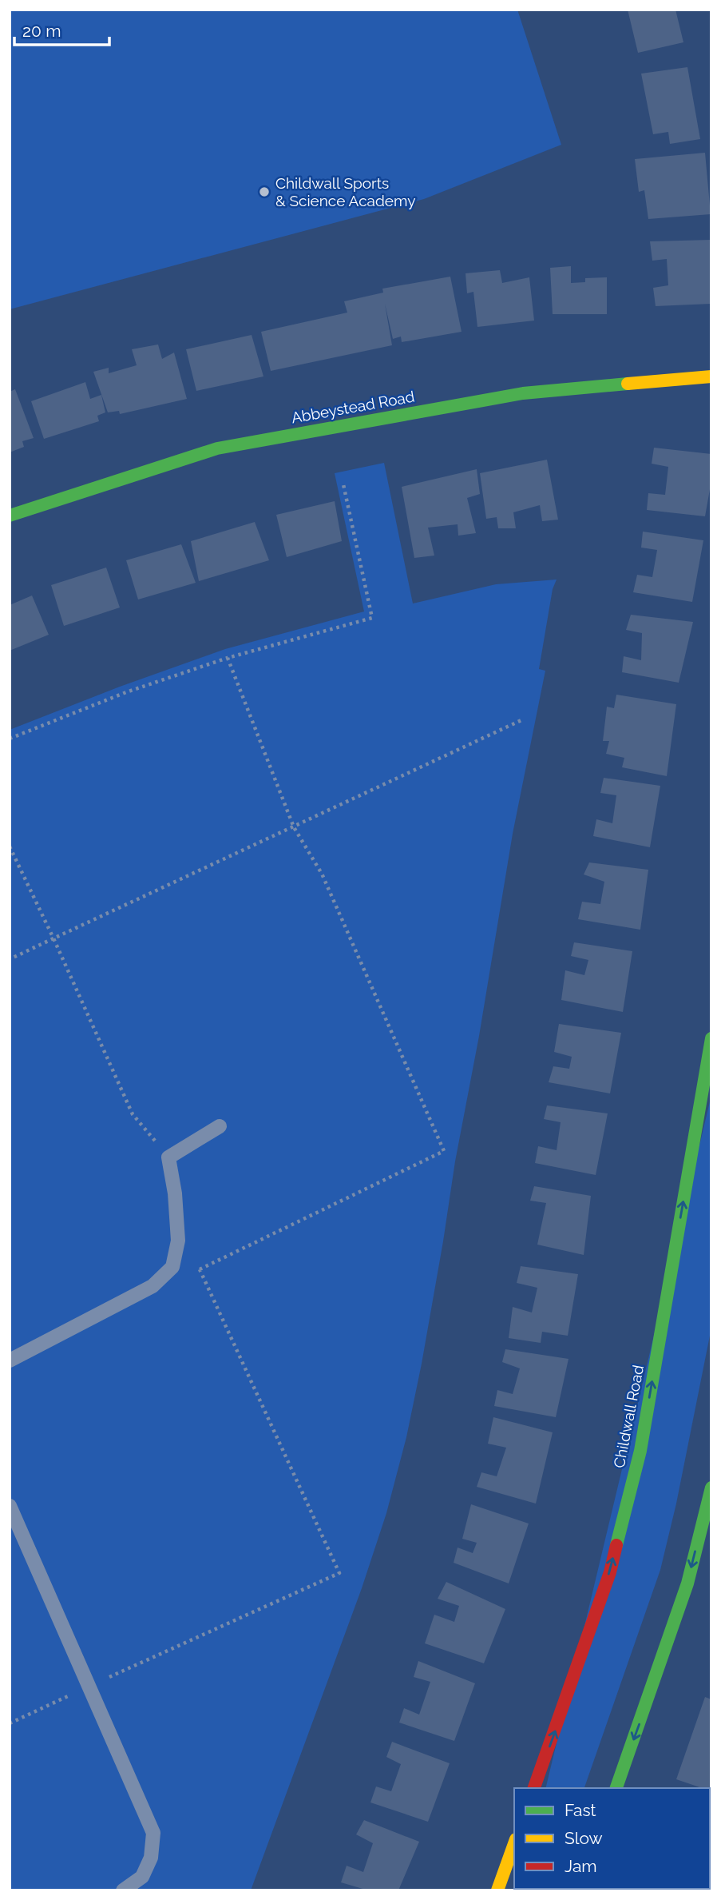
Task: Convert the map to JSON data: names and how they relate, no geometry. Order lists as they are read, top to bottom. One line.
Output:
{"streets":{"main road":["Abbeystead Road","Childwall Road"]},"places":["Childwall Sports & Science Academy"],"legend":["Fast","Slow","Jam"],"scale_bar":"20 m"}
